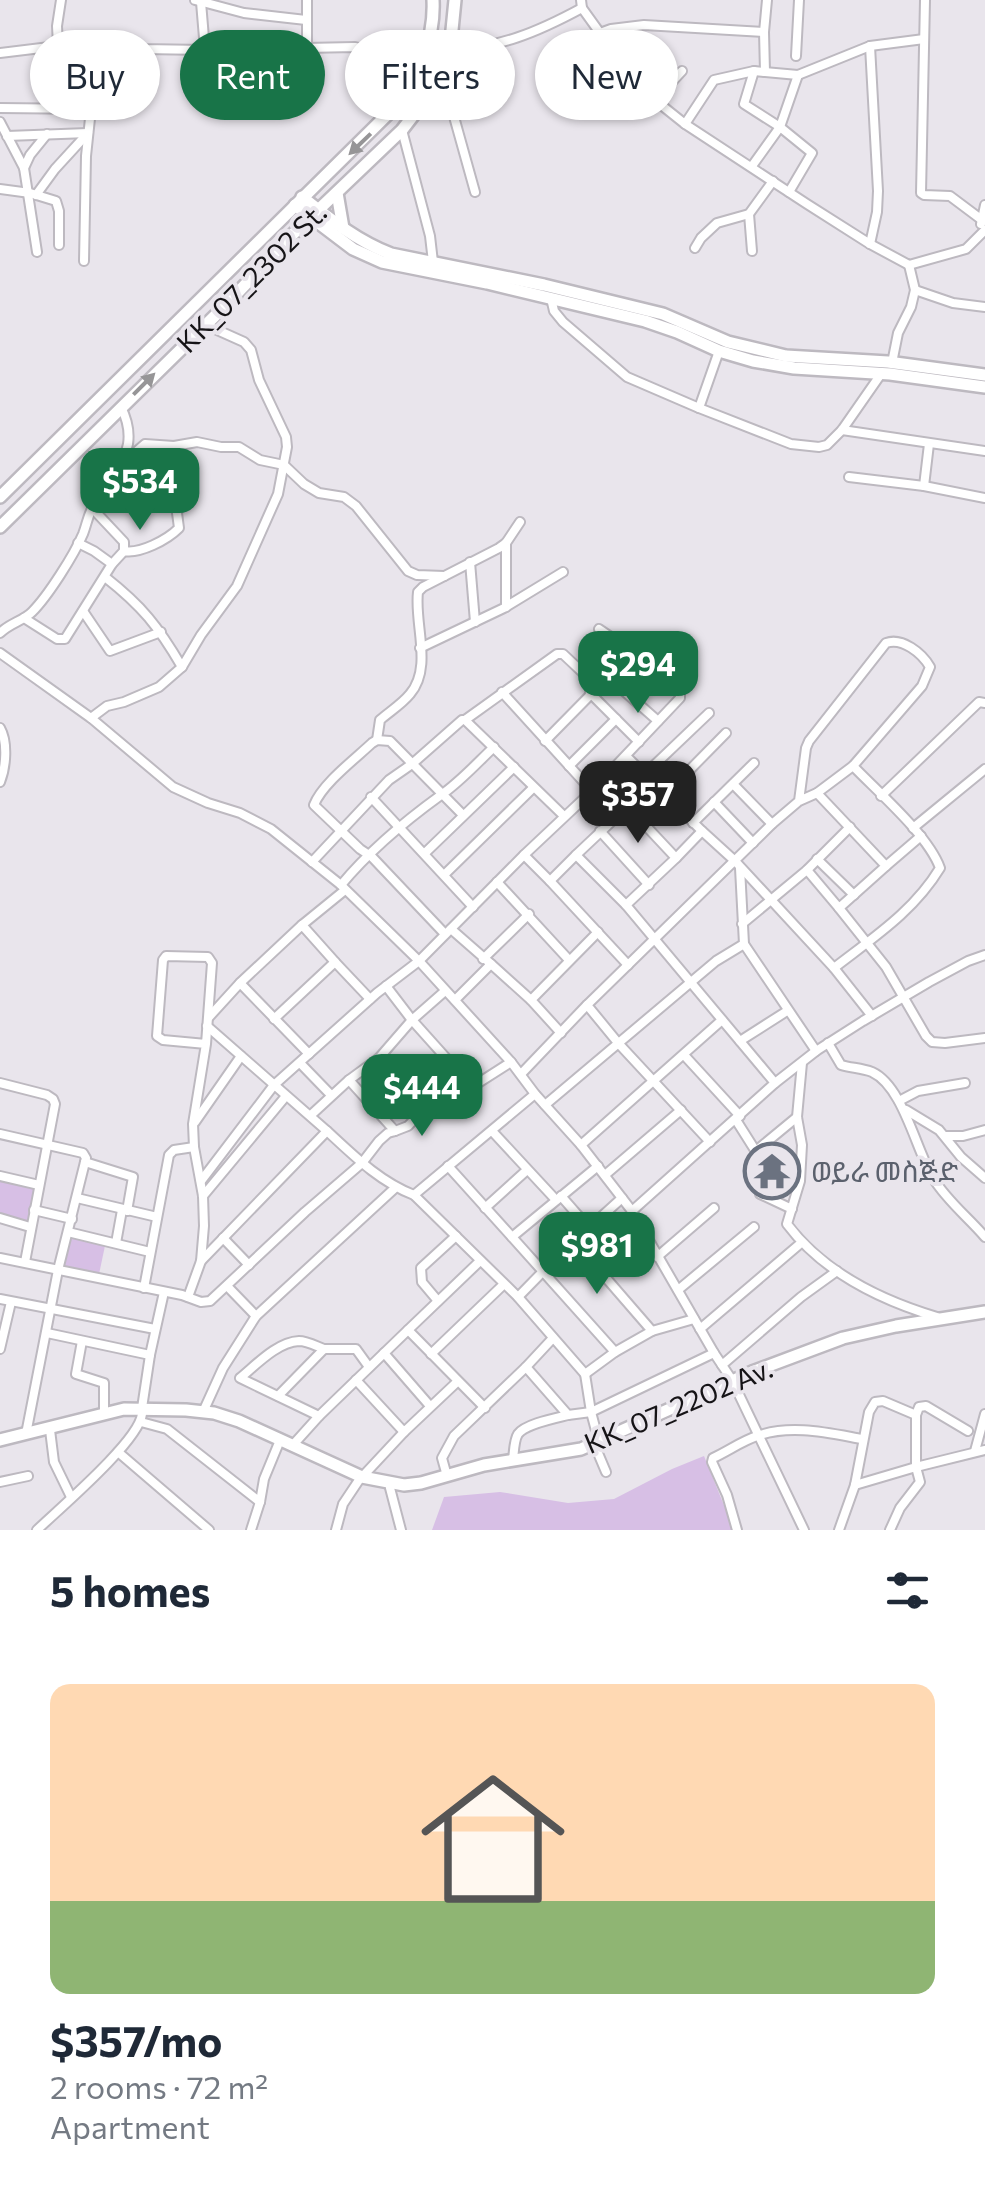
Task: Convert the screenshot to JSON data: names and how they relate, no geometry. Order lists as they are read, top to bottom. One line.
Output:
{"streets":{"main road":["KK_07_2302 St.","KK_07_2202 Av."]},"places":{"temple":["ወይራ መስጅድ"]},"page":{"chip":["Buy","Rent","Filters","New"],"price":["$534","$294","$357","$444","$981"],"heading":"5 homes","list":[{"name":"$357/mo","note":"2 rooms · 72 m² · Apartment"}]}}
